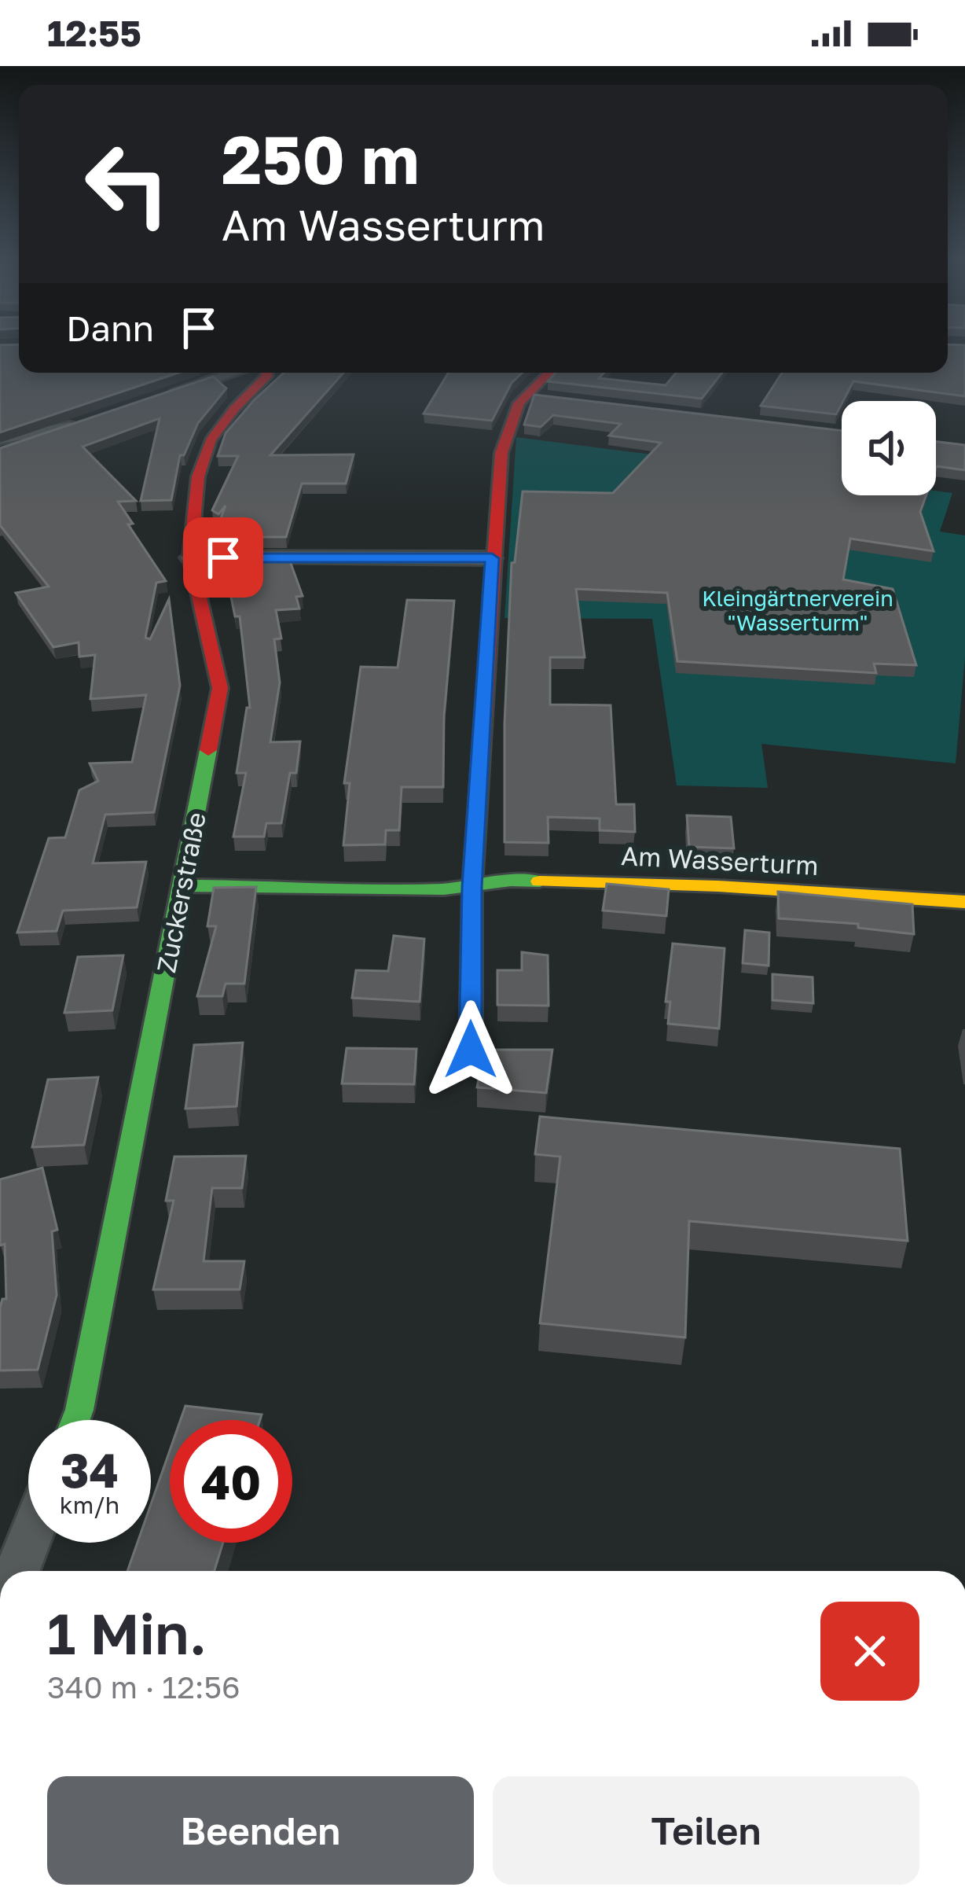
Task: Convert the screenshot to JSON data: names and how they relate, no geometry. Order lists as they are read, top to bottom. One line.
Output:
{"streets":{"street":["Am Wasserturm","Zuckerstraße"]},"crossings":[["Am Wasserturm","Zuckerstraße"]],"parks":["Kleingärtnerverein \"Wasserturm\""],"page":{"status":"12:55","turn":["250 m","Am Wasserturm"],"then":"Dann","speed":"34 km/h","limit":"40","heading":["1 Min.","340 m · 12:56"],"buttons":["Beenden","Teilen"]}}
